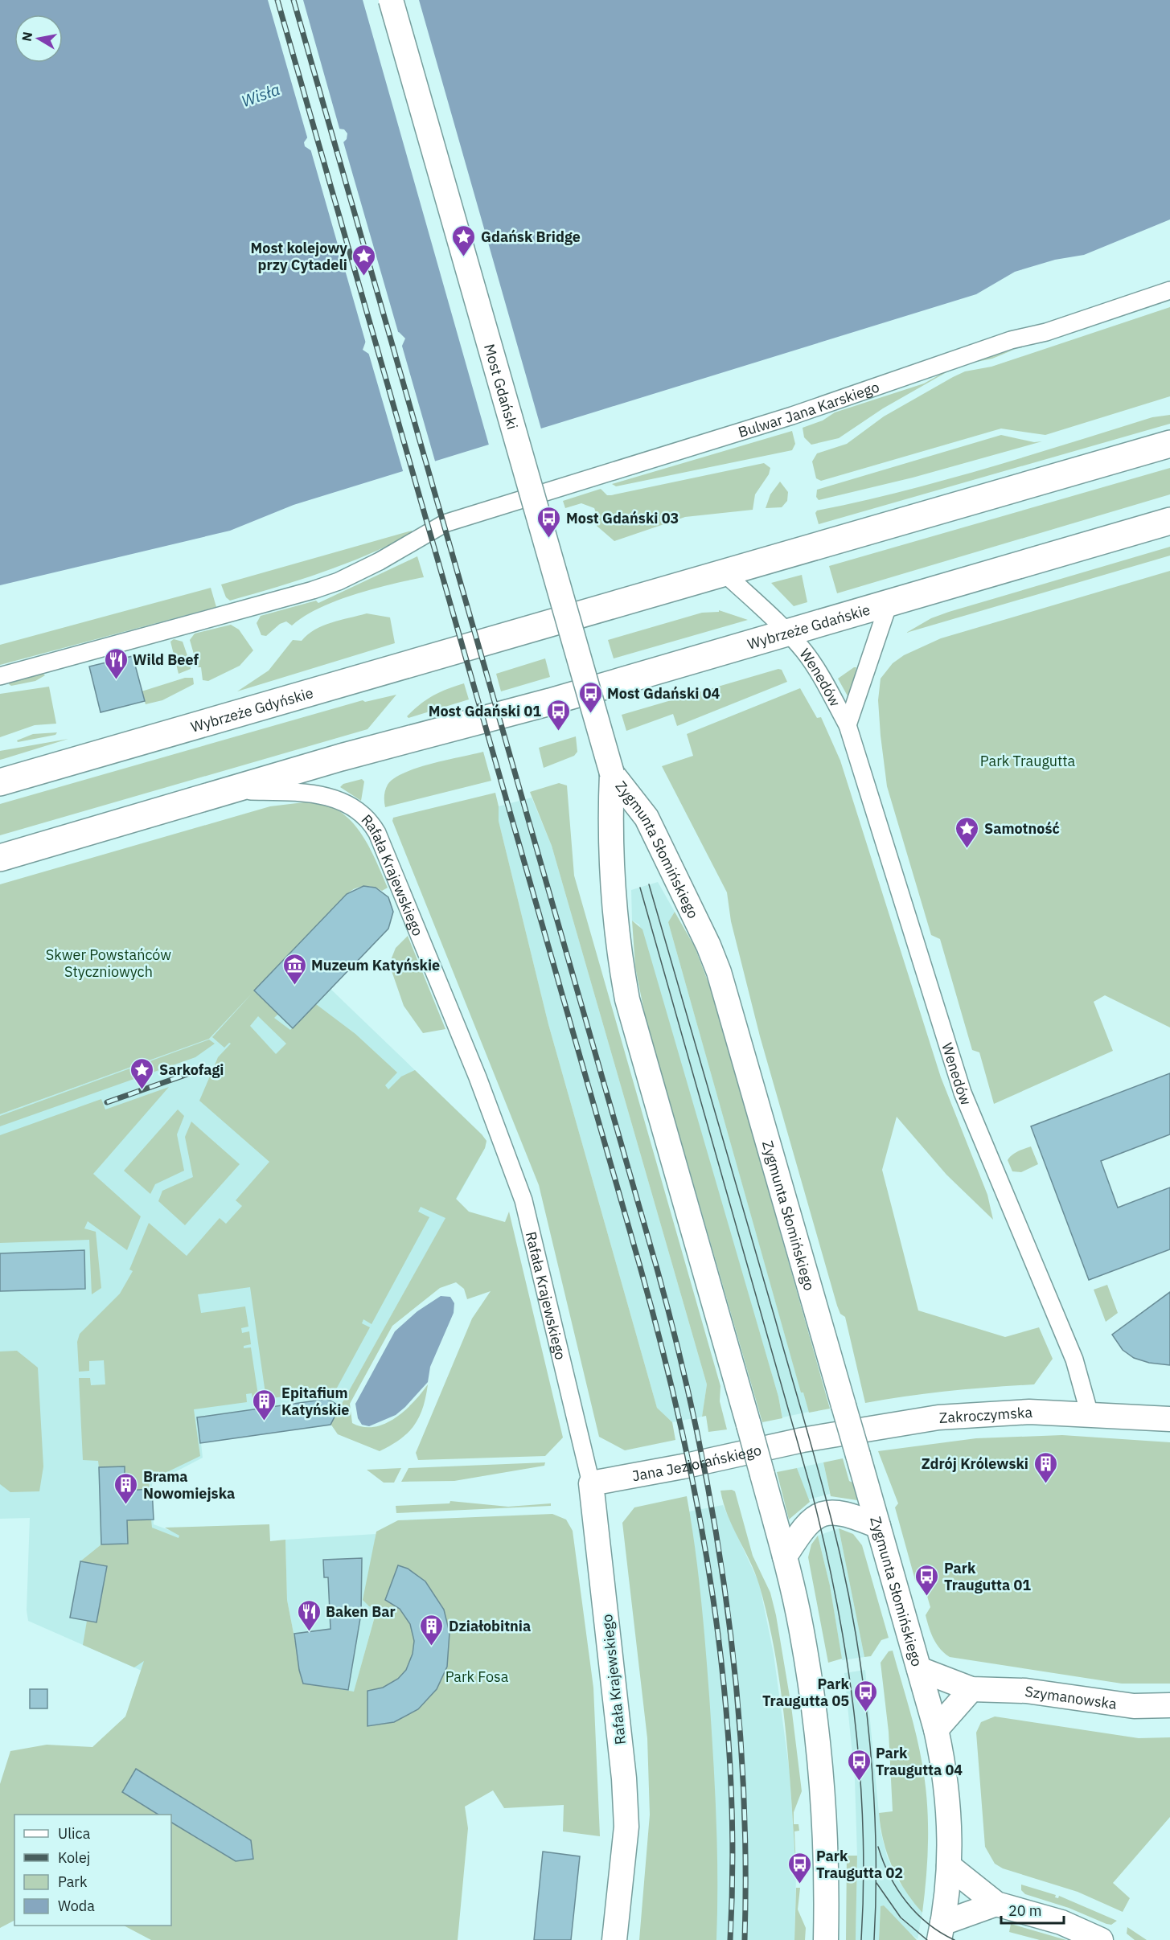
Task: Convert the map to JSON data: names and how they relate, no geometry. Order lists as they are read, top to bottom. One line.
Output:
{"streets":{"main road":["Most Gdański","Wybrzeże Gdańskie","Wybrzeże Gdyńskie","Zygmunta Słomińskiego","Rafała Krajewskiego","Zakroczymska","Jana Jeziorańskiego","Szymanowska"],"street":["Bulwar Jana Karskiego","Wenedów"]},"crossings":[["Most Gdański","Zygmunta Słomińskiego"],["Wybrzeże Gdańskie","Wenedów"],["Wybrzeże Gdańskie","Rafała Krajewskiego"],["Wenedów","Wybrzeże Gdyńskie"],["Wenedów","Zakroczymska"],["Zygmunta Słomińskiego","Szymanowska"],["Rafała Krajewskiego","Jana Jeziorańskiego"],["Zakroczymska","Jana Jeziorańskiego"]],"water":["Wisła"],"parks":["Park Traugutta","Skwer Powstańców Styczniowych","Park Fosa"],"places":{"place":["Gdańsk Bridge","Most kolejowy przy Cytadeli","Samotność","Sarkofagi"],"bus stop":["Most Gdański 03","Most Gdański 04","Most Gdański 01","Park Traugutta 01","Park Traugutta 05","Park Traugutta 04","Park Traugutta 02"],"restaurant":["Wild Beef","Baken Bar"],"museum":["Muzeum Katyńskie"],"building":["Epitafium Katyńskie","Zdrój Królewski","Brama Nowomiejska","Działobitnia"]},"legend":["Ulica","Kolej","Park","Woda"],"scale_bar":"20 m","north":"left"}
